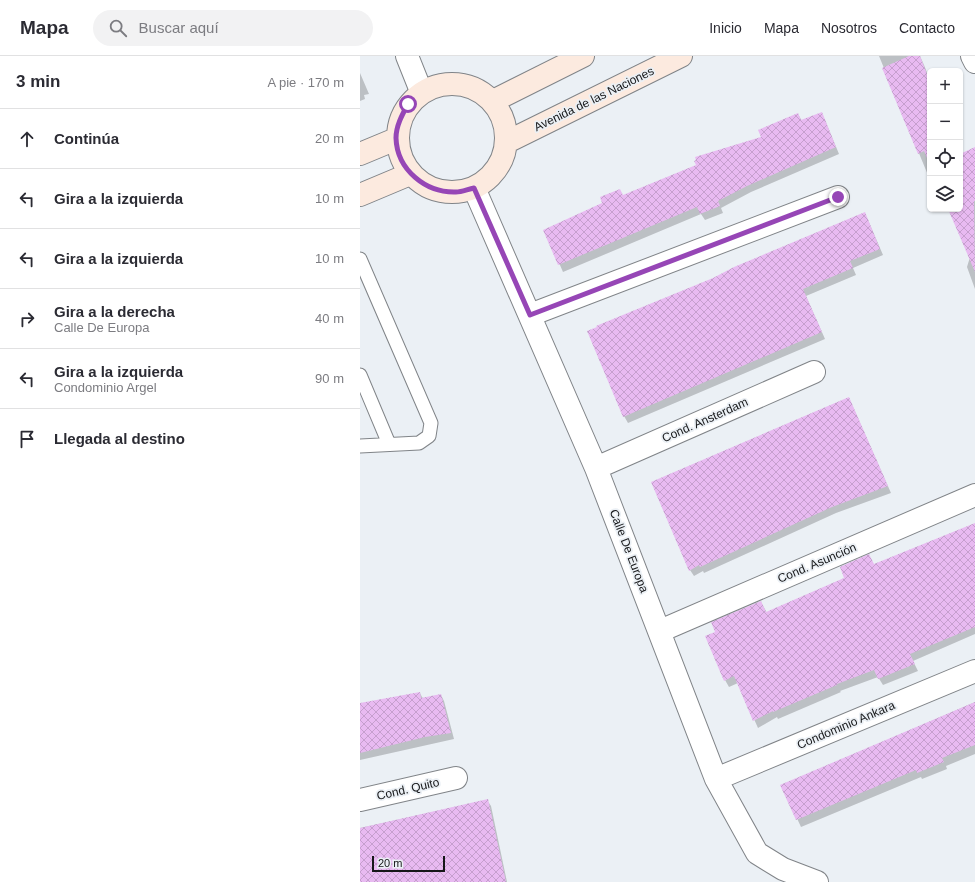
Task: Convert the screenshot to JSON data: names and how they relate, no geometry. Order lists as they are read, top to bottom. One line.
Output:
{"streets":{"street":["Avenida de las Naciones","Cond. Ansterdam","Calle De Europa","Cond. Asunción","Condominio Ankara","Cond. Quito"]},"crossings":[["Avenida de las Naciones","Calle De Europa"],["Cond. Ansterdam","Calle De Europa"],["Calle De Europa","Cond. Asunción"],["Calle De Europa","Condominio Ankara"]],"scale_bar":"20 m","page":{"header":"Mapa","search":"Buscar aquí","nav":["Inicio","Mapa","Nosotros","Contacto"],"heading":["3 min","A pie · 170 m"],"map_buttons":["+","−"],"list":[["Continúa","20 m"],["Gira a la izquierda","10 m"],["Gira a la izquierda","10 m"],["Gira a la derecha","Calle De Europa","40 m"],["Gira a la izquierda","Condominio Argel","90 m"],"Llegada al destino"],"scale":"20 m"}}
